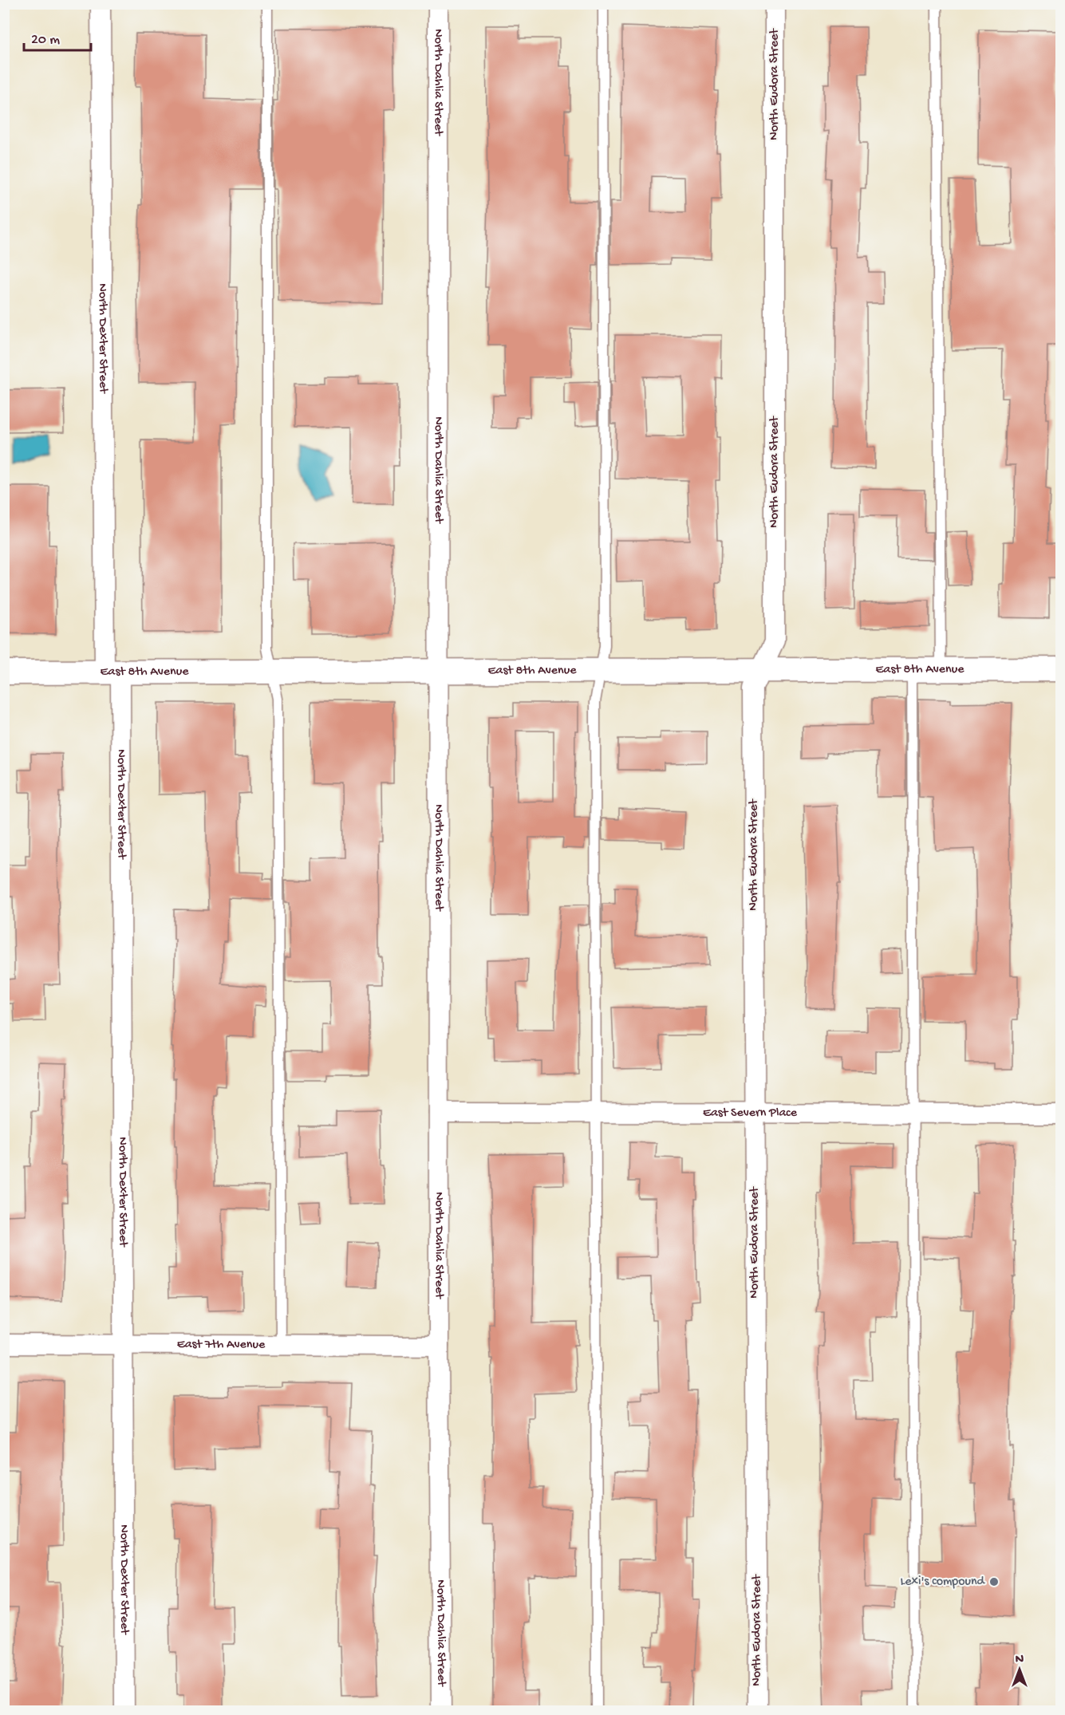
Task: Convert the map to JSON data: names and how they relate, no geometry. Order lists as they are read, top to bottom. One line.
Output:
{"streets":{"street":["North Dahlia Street","North Eudora Street","North Dexter Street","East 8th Avenue","East Severn Place","East 7th Avenue"]},"crossings":[["North Dahlia Street","East 8th Avenue"],["North Dahlia Street","East Severn Place"],["North Dahlia Street","East 7th Avenue"],["North Eudora Street","East 8th Avenue"],["North Eudora Street","East Severn Place"],["North Dexter Street","East 8th Avenue"],["North Dexter Street","East 7th Avenue"]],"places":["Lexi's compound"],"scale_bar":"20 m","north":"top"}
